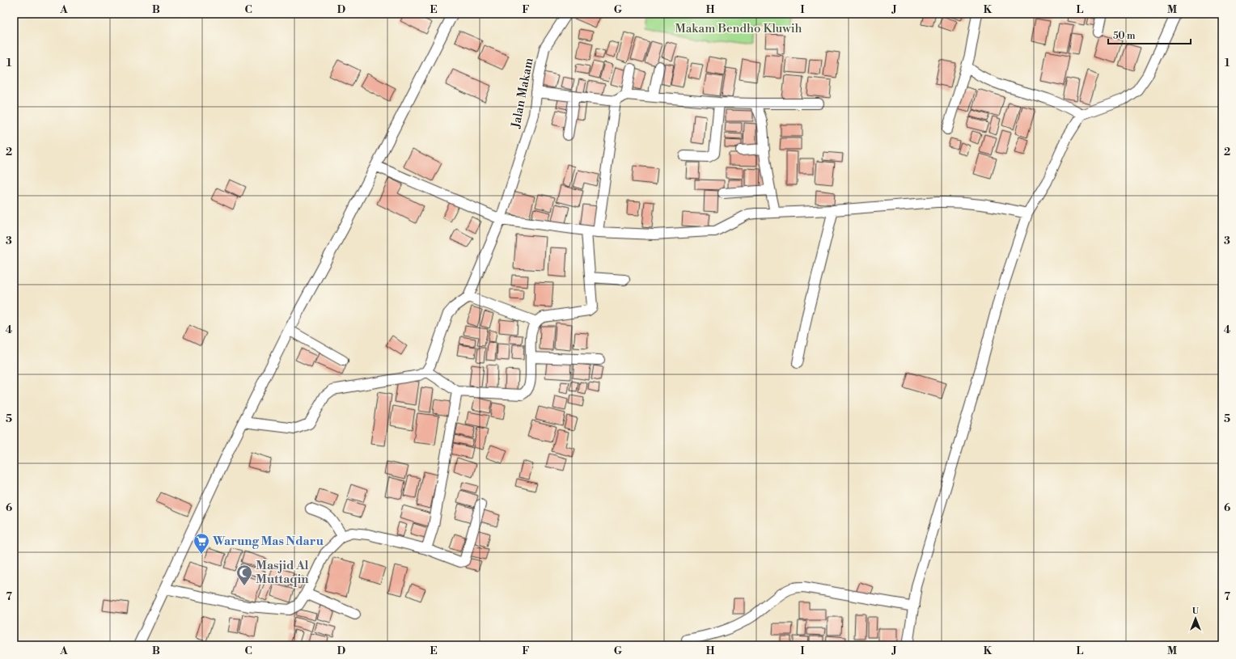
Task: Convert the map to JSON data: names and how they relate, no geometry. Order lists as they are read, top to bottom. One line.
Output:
{"streets":{"street":["Jalan Makam"]},"parks":["Makam Bendho Kluwih"],"places":{"supermarket":["Warung Mas Ndaru"],"mosque":["Masjid Al Muttaqin"]},"scale_bar":"50 m","north":"top","grid":{"columns":["A","B","C","D","E","F","G","H","I","J","K","L","M"],"rows":["1","2","3","4","5","6","7"]}}
